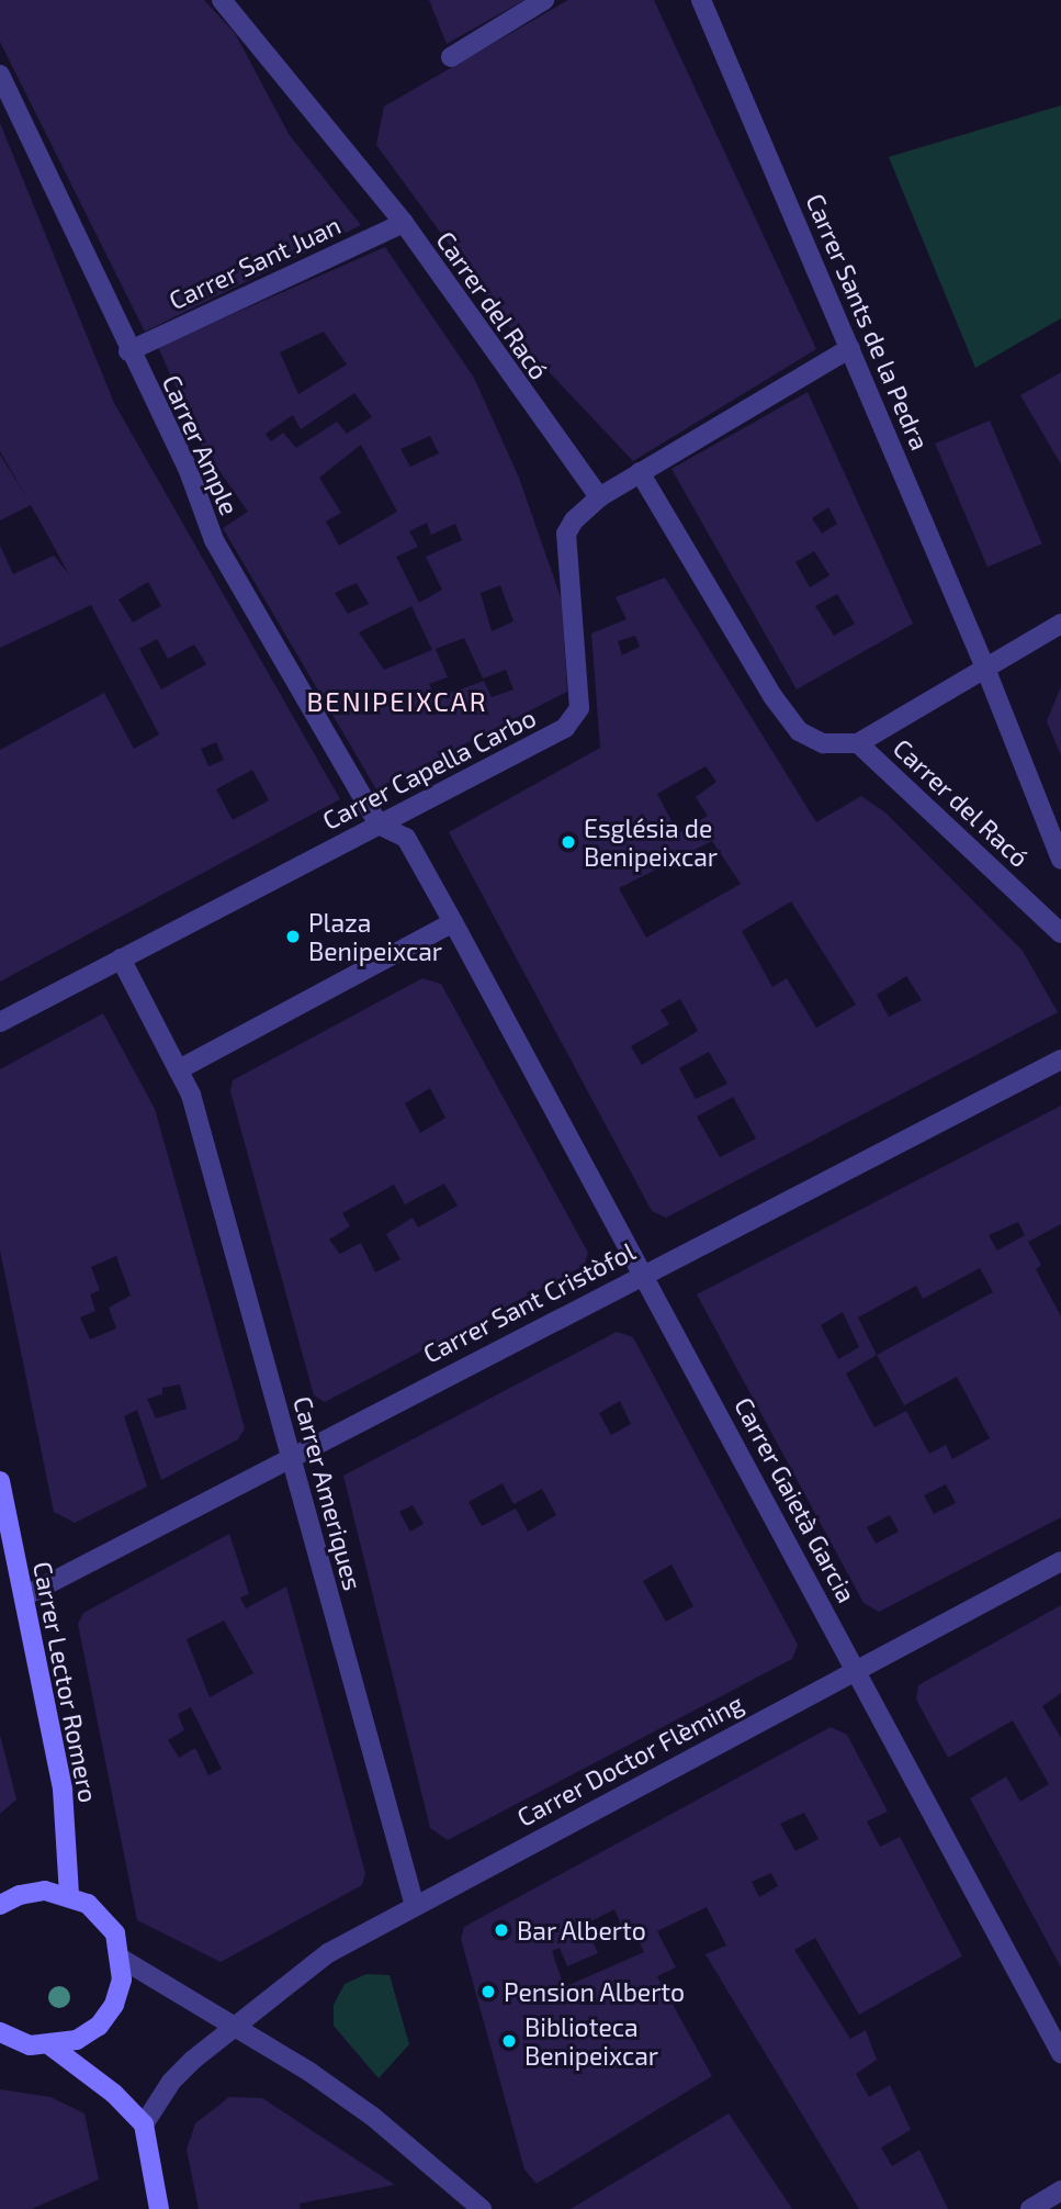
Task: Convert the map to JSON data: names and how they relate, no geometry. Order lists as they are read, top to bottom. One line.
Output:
{"streets":{"street":["Carrer Sant Juan","Carrer del Racó","Carrer Sants de la Pedra","Carrer Ample","Carrer Capella Carbo","Carrer Sant Cristòfol","Carrer Ameriques","Carrer Gaietà Garcia","Carrer Lector Romero","Carrer Doctor Flèming"]},"crossings":[["Carrer Sant Juan","Carrer del Racó"],["Carrer Sant Juan","Carrer Ample"],["Carrer del Racó","Carrer Sants de la Pedra"],["Carrer del Racó","Carrer Capella Carbo"],["Carrer Sants de la Pedra","Carrer Capella Carbo"],["Carrer Ample","Carrer Capella Carbo"],["Carrer Ample","Carrer Gaietà Garcia"],["Carrer Capella Carbo","Carrer Ameriques"],["Carrer Capella Carbo","Carrer Gaietà Garcia"],["Carrer Sant Cristòfol","Carrer Ameriques"],["Carrer Sant Cristòfol","Carrer Gaietà Garcia"],["Carrer Sant Cristòfol","Carrer Lector Romero"],["Carrer Ameriques","Carrer Doctor Flèming"],["Carrer Gaietà Garcia","Carrer Doctor Flèming"]],"districts":["BENIPEIXCAR"],"places":["Església de Benipeixcar","Plaza Benipeixcar","Bar Alberto","Pension Alberto","Biblioteca Benipeixcar"]}
